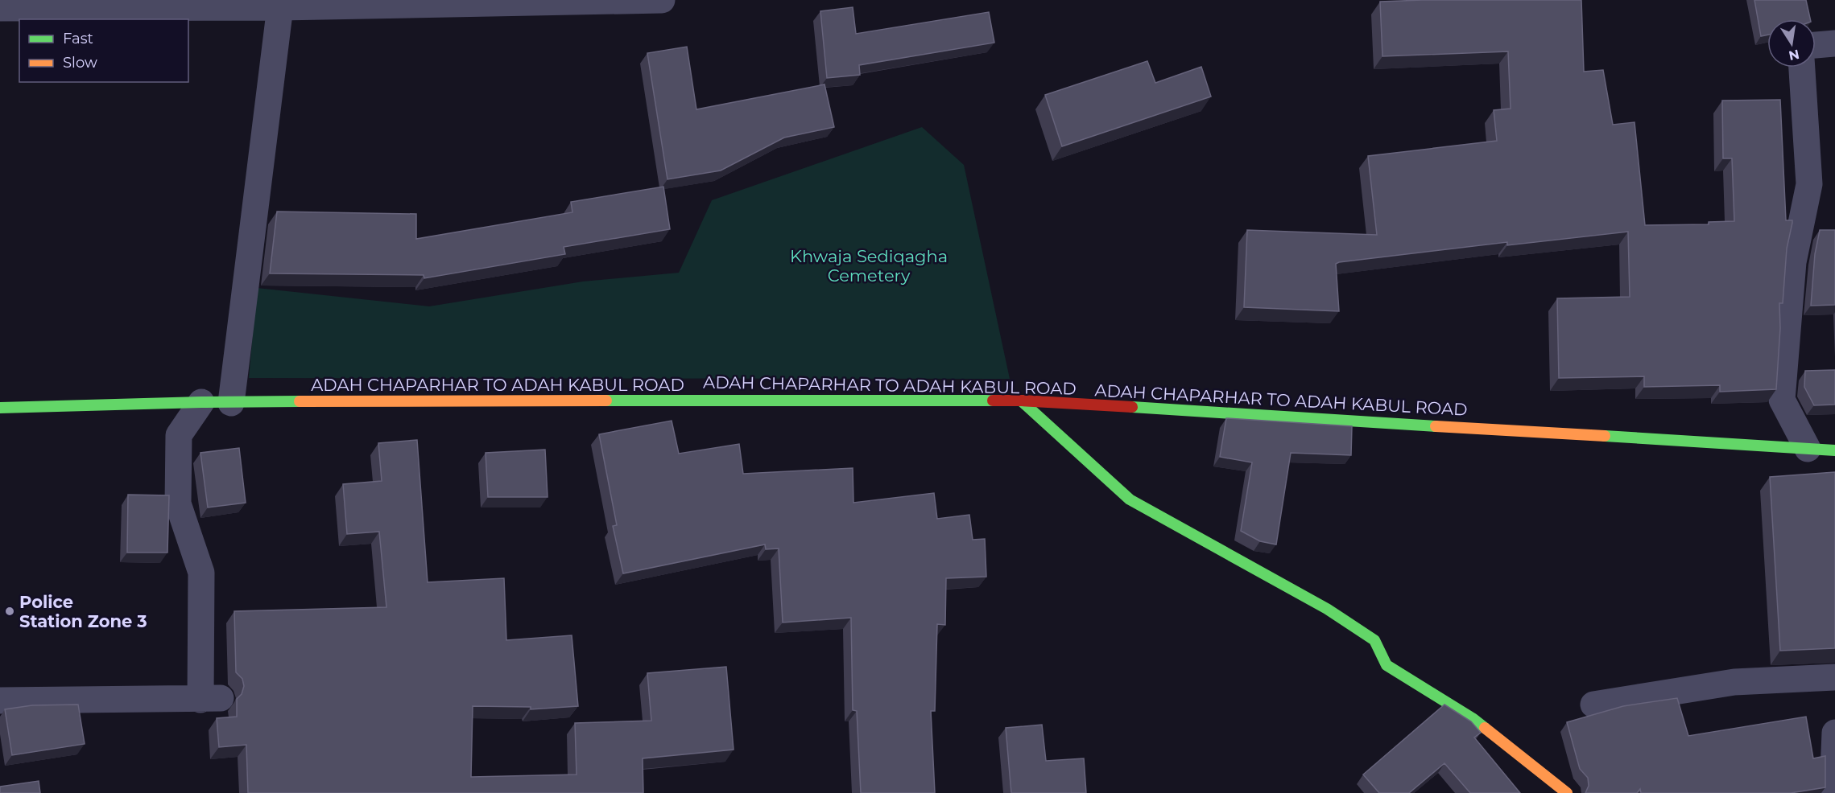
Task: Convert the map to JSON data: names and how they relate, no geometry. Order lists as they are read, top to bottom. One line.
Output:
{"streets":{"main road":["ADAH CHAPARHAR TO ADAH KABUL ROAD"]},"parks":["Khwaja Sediqagha Cemetery"],"places":["Police Station Zone 3"],"legend":["Fast","Slow"],"north":"bottom"}
